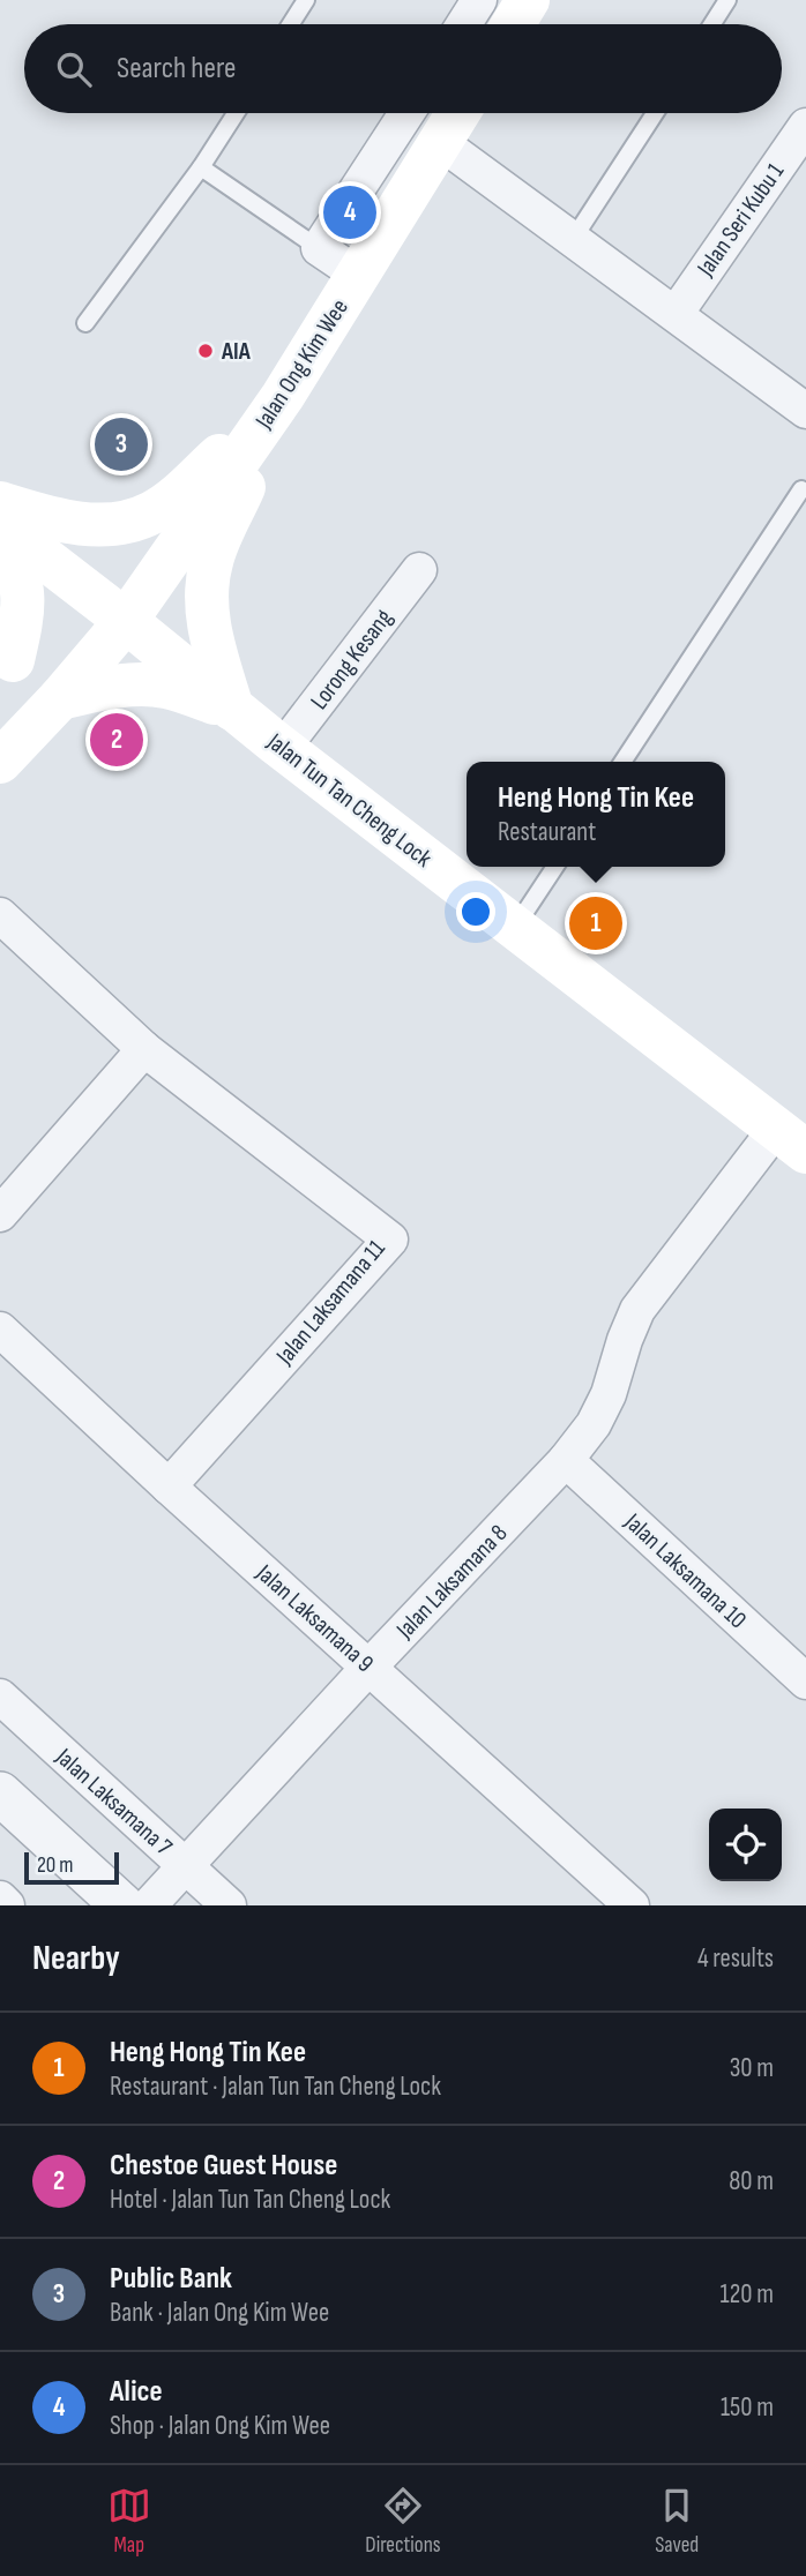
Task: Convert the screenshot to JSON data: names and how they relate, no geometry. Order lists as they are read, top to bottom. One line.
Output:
{"streets":{"main road":["Jalan Ong Kim Wee","Jalan Tun Tan Cheng Lock"],"street":["Jalan Seri Kubu 1","Lorong Kesang","Jalan Laksamana 11","Jalan Laksamana 10","Jalan Laksamana 8","Jalan Laksamana 9","Jalan Laksamana 7"]},"crossings":[["Jalan Ong Kim Wee","Jalan Tun Tan Cheng Lock"],["Lorong Kesang","Jalan Tun Tan Cheng Lock"],["Jalan Tun Tan Cheng Lock","Jalan Laksamana 8"],["Jalan Laksamana 11","Jalan Laksamana 9"],["Jalan Laksamana 10","Jalan Laksamana 8"],["Jalan Laksamana 8","Jalan Laksamana 9"],["Jalan Laksamana 8","Jalan Laksamana 7"]],"places":["AIA"],"scale_bar":"20 m","page":{"search":"Search here","pins":["4","3","2","1"],"popup":["Heng Hong Tin Kee","Restaurant"],"scale":"20 m","heading":["Nearby","4 results"],"list":[{"mark":"1","name":"Heng Hong Tin Kee","note":"Restaurant · Jalan Tun Tan Cheng Lock","value":"30 m"},{"mark":"2","name":"Chestoe Guest House","note":"Hotel · Jalan Tun Tan Cheng Lock","value":"80 m"},{"mark":"3","name":"Public Bank","note":"Bank · Jalan Ong Kim Wee","value":"120 m"},{"mark":"4","name":"Alice","note":"Shop · Jalan Ong Kim Wee","value":"150 m"}],"nav":["Map","Directions","Saved"]}}
